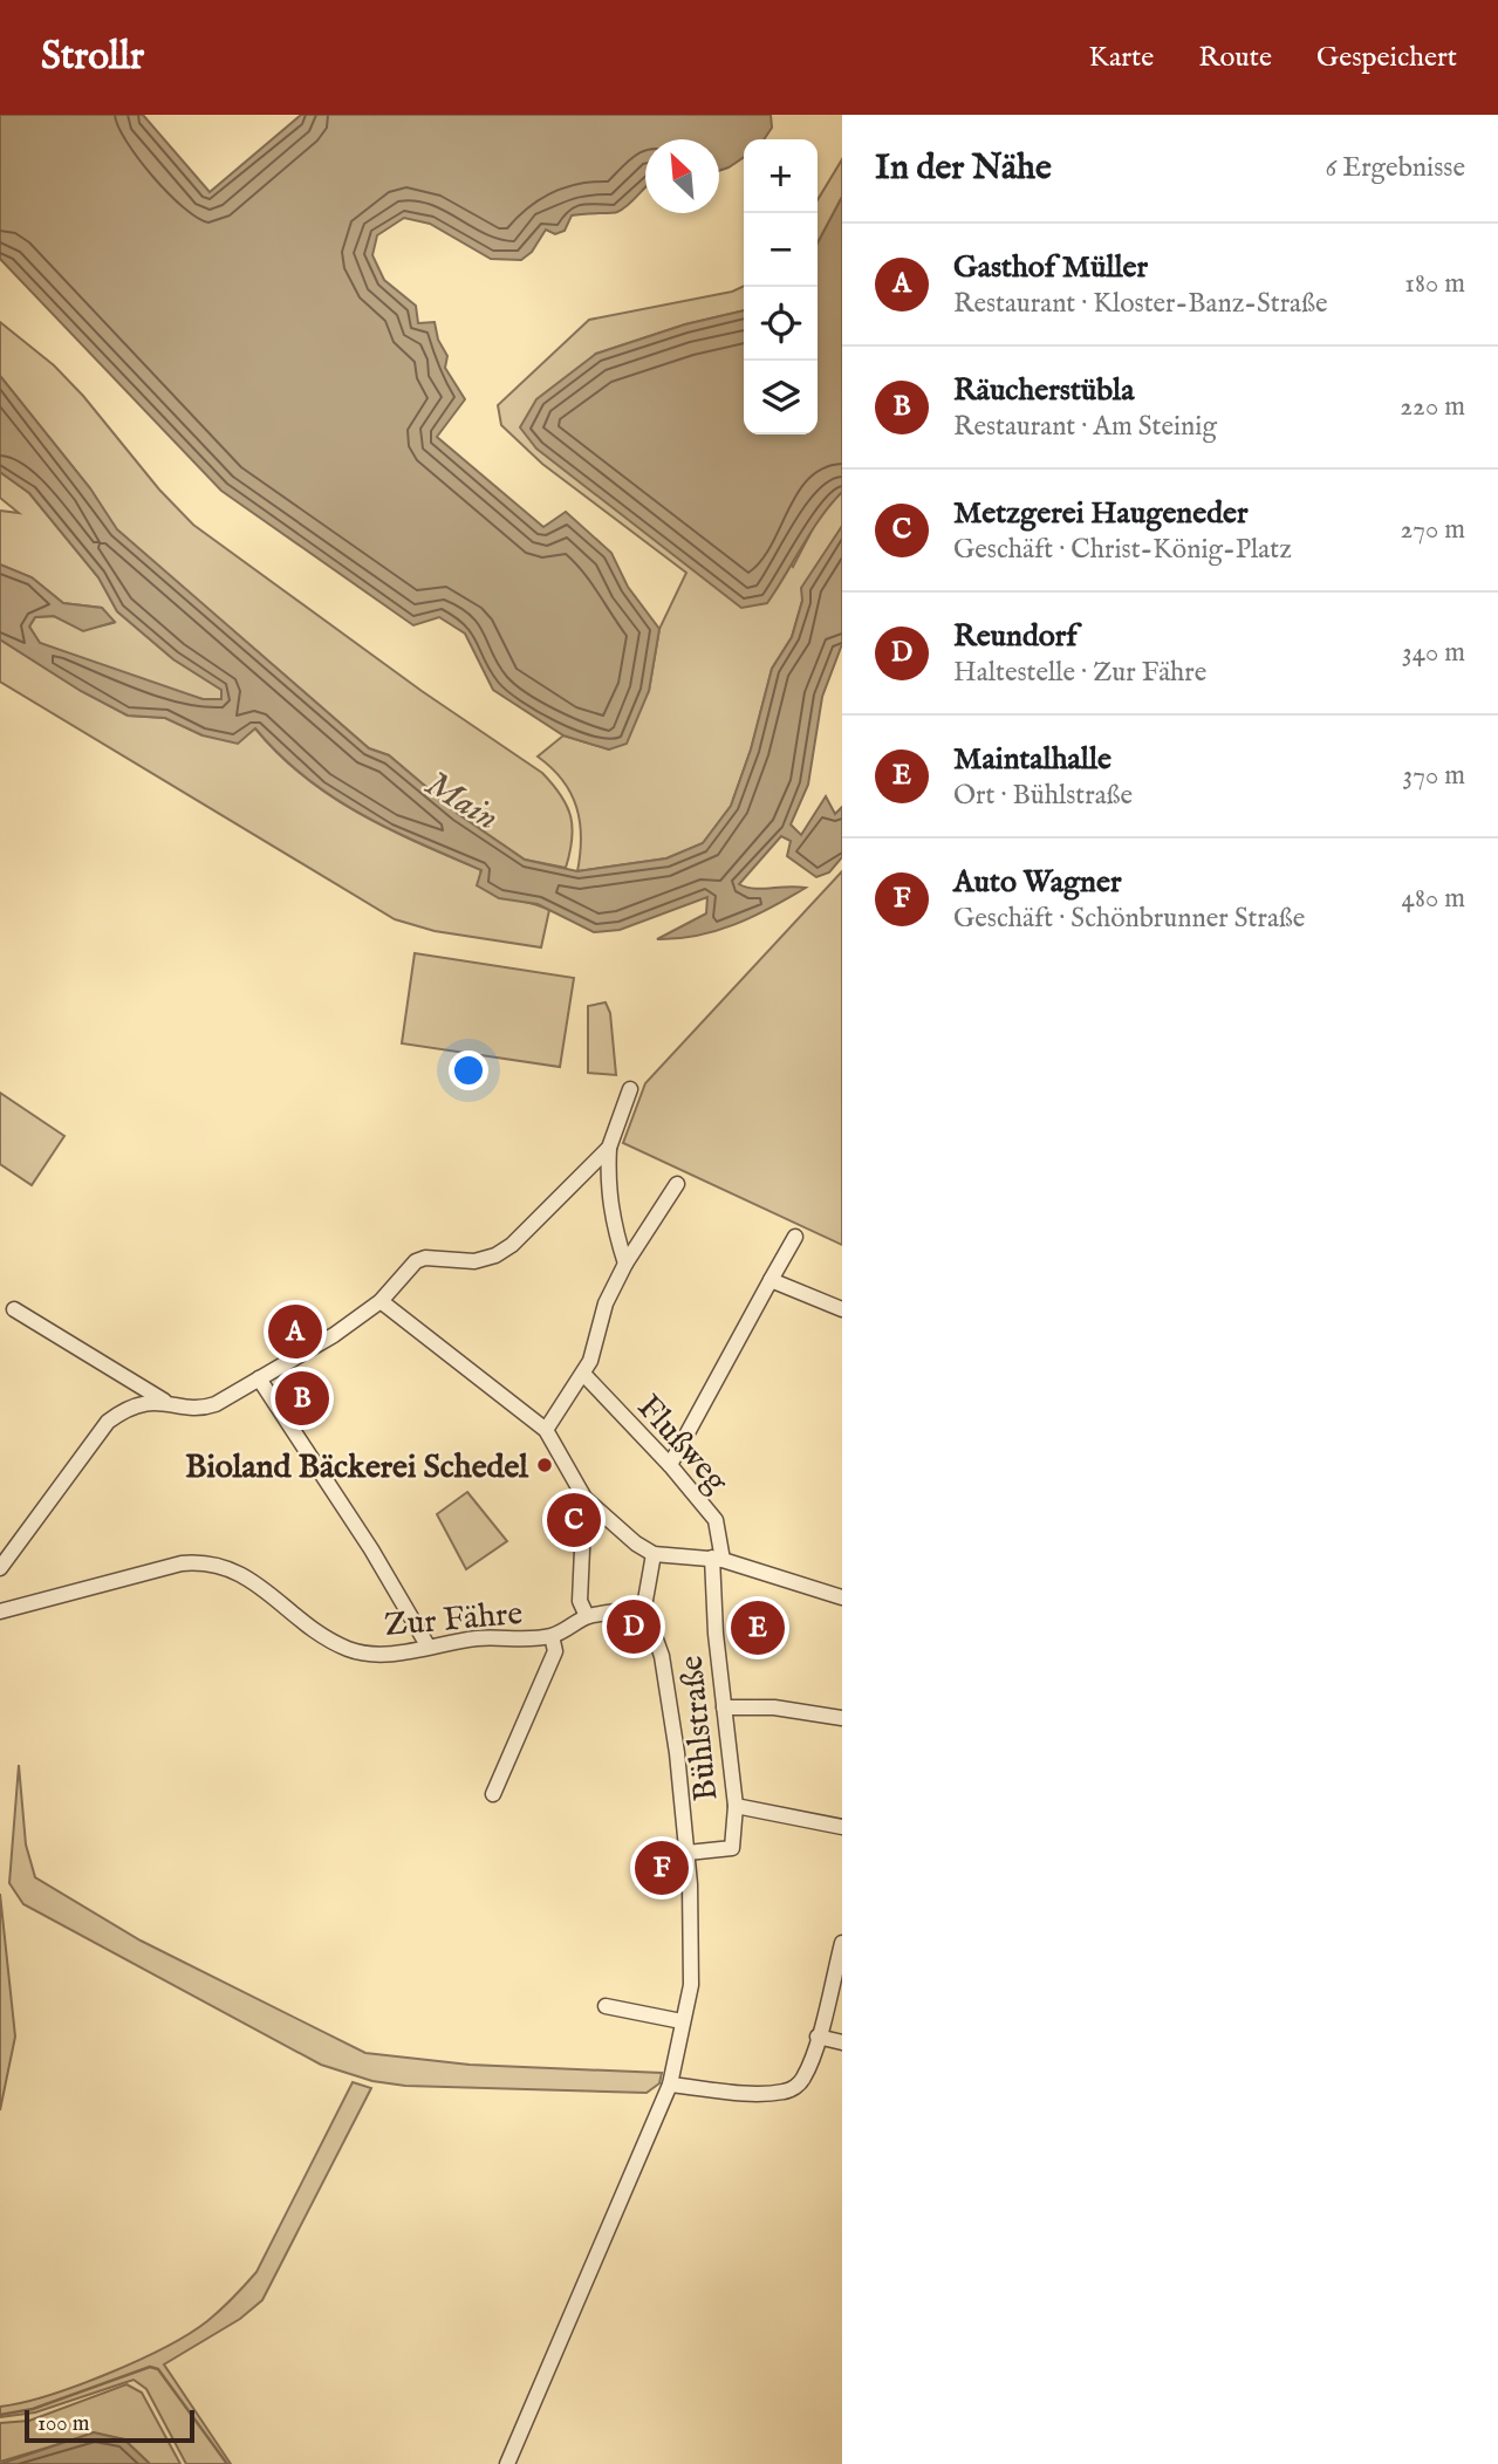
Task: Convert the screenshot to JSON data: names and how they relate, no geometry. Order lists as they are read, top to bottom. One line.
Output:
{"streets":{"street":["Flußweg","Zur Fähre","Bühlstraße"]},"crossings":[["Flußweg","Bühlstraße"]],"water":["Main"],"places":["Bioland Bäckerei Schedel"],"scale_bar":"100 m","north":"top left","page":{"header":"Strollr","nav":["Karte","Route","Gespeichert"],"heading":["In der Nähe","6 Ergebnisse"],"map_buttons":["+","−"],"list":[{"mark":"A","name":"Gasthof Müller","note":"Restaurant · Kloster-Banz-Straße","value":"180 m"},{"mark":"B","name":"Räucherstübla","note":"Restaurant · Am Steinig","value":"220 m"},{"mark":"C","name":"Metzgerei Haugeneder","note":"Geschäft · Christ-König-Platz","value":"270 m"},{"mark":"D","name":"Reundorf","note":"Haltestelle · Zur Fähre","value":"340 m"},{"mark":"E","name":"Maintalhalle","note":"Ort · Bühlstraße","value":"370 m"},{"mark":"F","name":"Auto Wagner","note":"Geschäft · Schönbrunner Straße","value":"480 m"}],"pins":["A","B","C","D","E","F"],"scale":"100 m"}}
